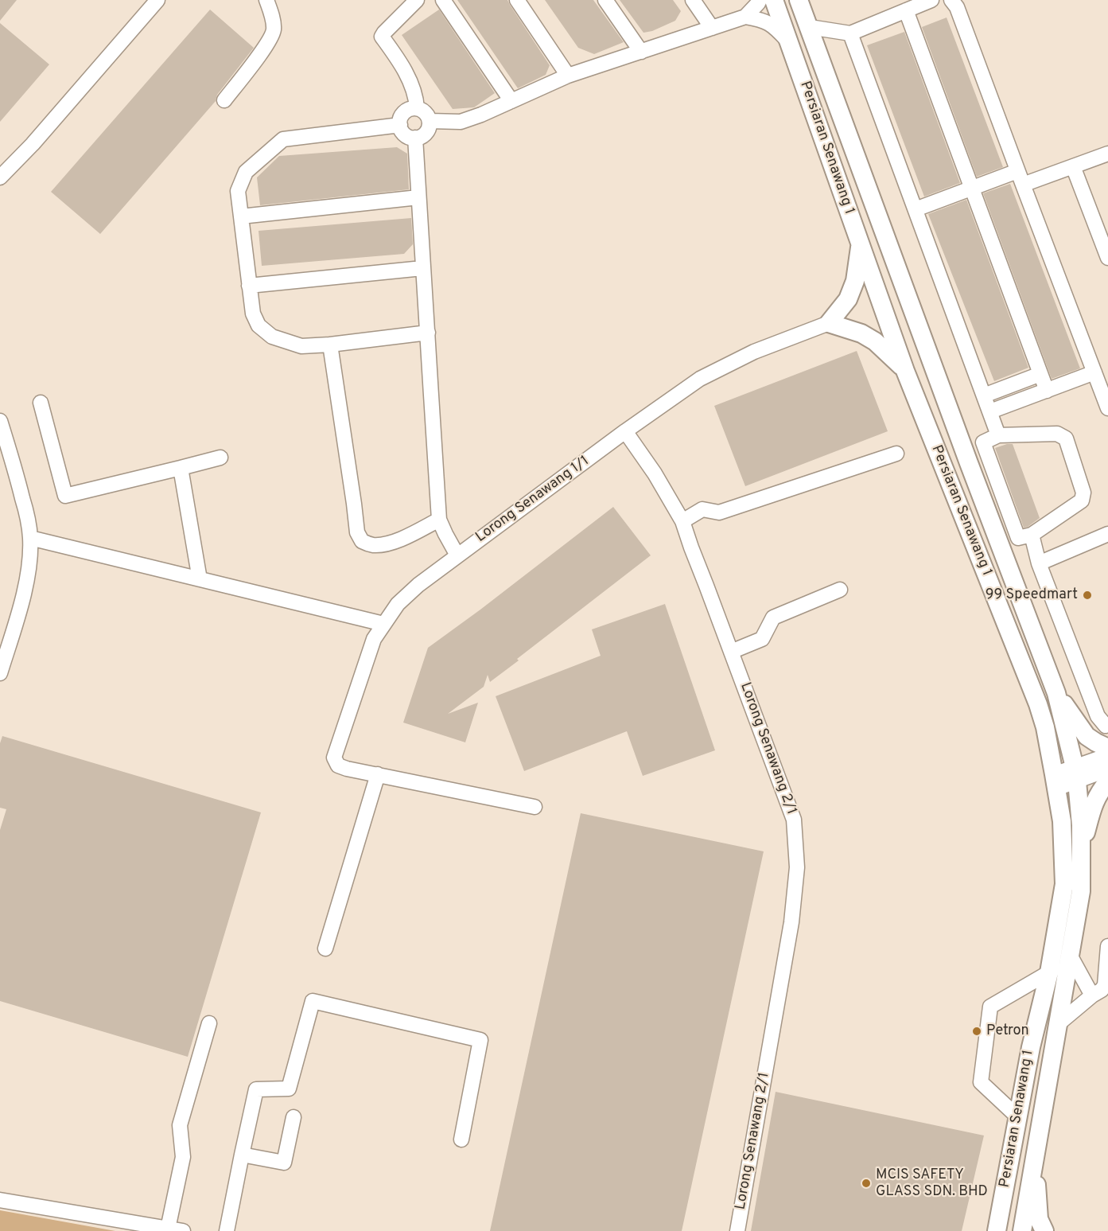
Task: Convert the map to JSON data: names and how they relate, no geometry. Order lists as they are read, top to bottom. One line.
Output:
{"streets":{"main road":["Persiaran Senawang 1"],"street":["Lorong Senawang 1/1","Lorong Senawang 2/1"]},"crossings":[["Lorong Senawang 1/1","Lorong Senawang 2/1"]],"places":["99 Speedmart","Petron","MCIS SAFETY GLASS SDN. BHD"]}
